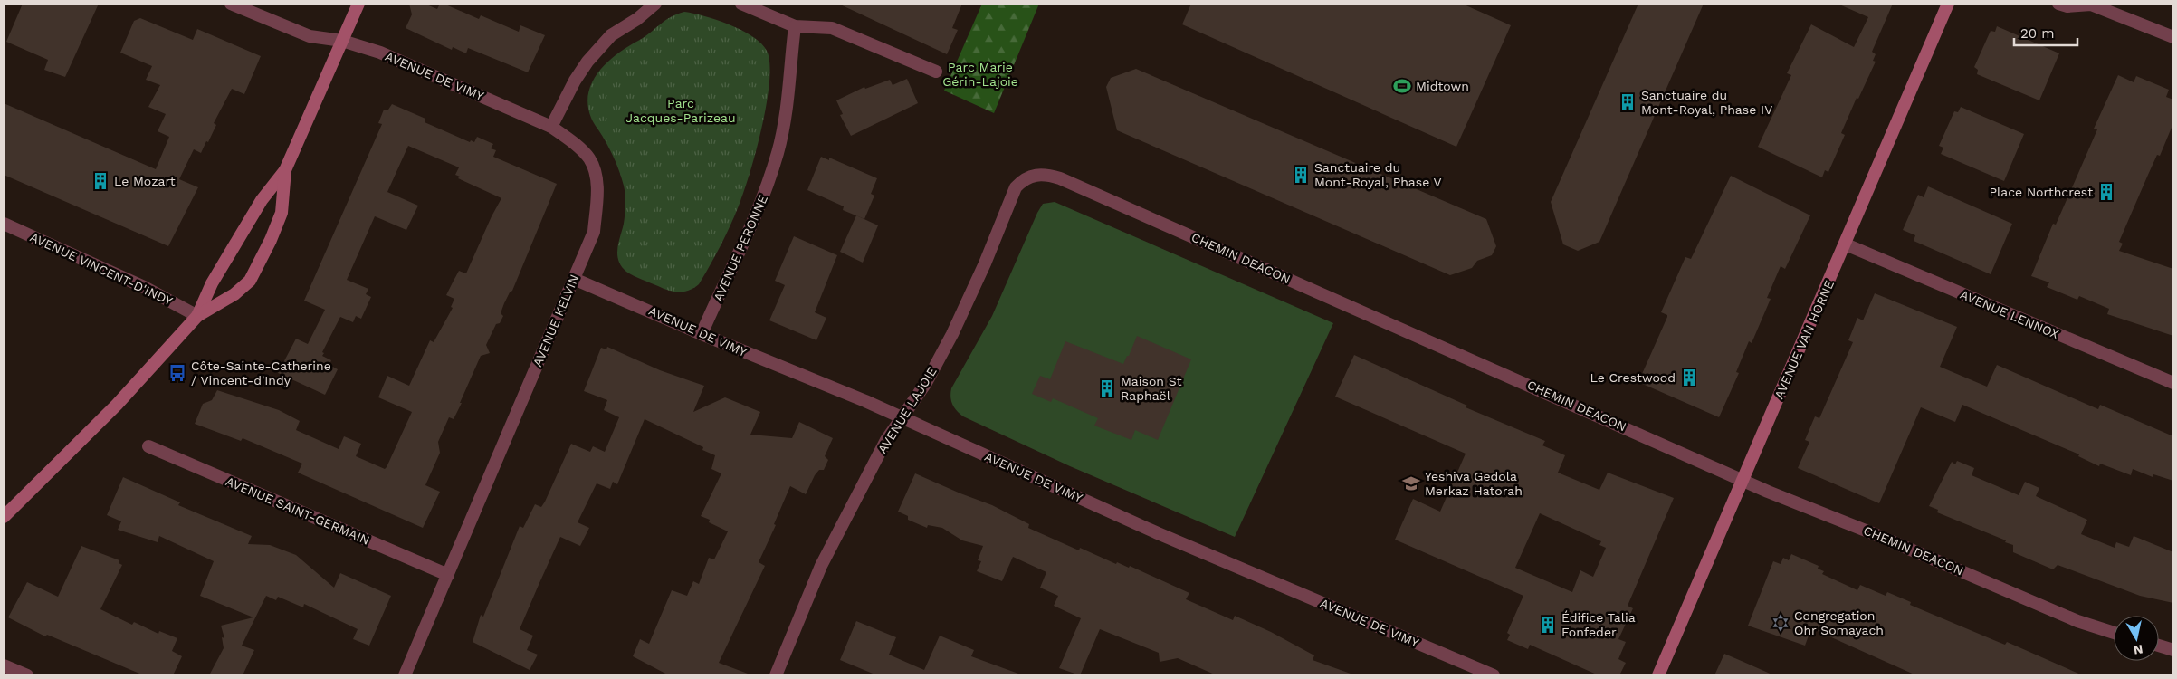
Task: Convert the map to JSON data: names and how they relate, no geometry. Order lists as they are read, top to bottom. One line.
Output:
{"streets":{"main road":["AVENUE VAN HORNE"],"street":["AVENUE DE VIMY","AVENUE PERONNE","CHEMIN DEACON","AVENUE VINCENT-D'INDY","AVENUE LENNOX","AVENUE KELVIN","AVENUE LAJOIE","AVENUE SAINT-GERMAIN"]},"crossings":[["AVENUE DE VIMY","AVENUE PERONNE"],["AVENUE DE VIMY","AVENUE KELVIN"],["AVENUE DE VIMY","AVENUE LAJOIE"],["CHEMIN DEACON","AVENUE VAN HORNE"],["CHEMIN DEACON","AVENUE LAJOIE"],["AVENUE LENNOX","AVENUE VAN HORNE"],["AVENUE KELVIN","AVENUE SAINT-GERMAIN"]],"parks":["Parc Marie Gérin-Lajoie","Parc Jacques-Parizeau"],"places":{"sports":["Midtown"],"building":["Sanctuaire du Mont-Royal, Phase IV","Sanctuaire du Mont-Royal, Phase V","Le Mozart","Place Northcrest","Le Crestwood","Maison St Raphaël","Édifice Talia Fonfeder"],"bus stop":["Côte-Sainte-Catherine / Vincent-d'Indy"],"school or university":["Yeshiva Gedola Merkaz Hatorah"],"synagogue":["Congregation Ohr Somayach"]},"scale_bar":"20 m","north":"bottom"}
